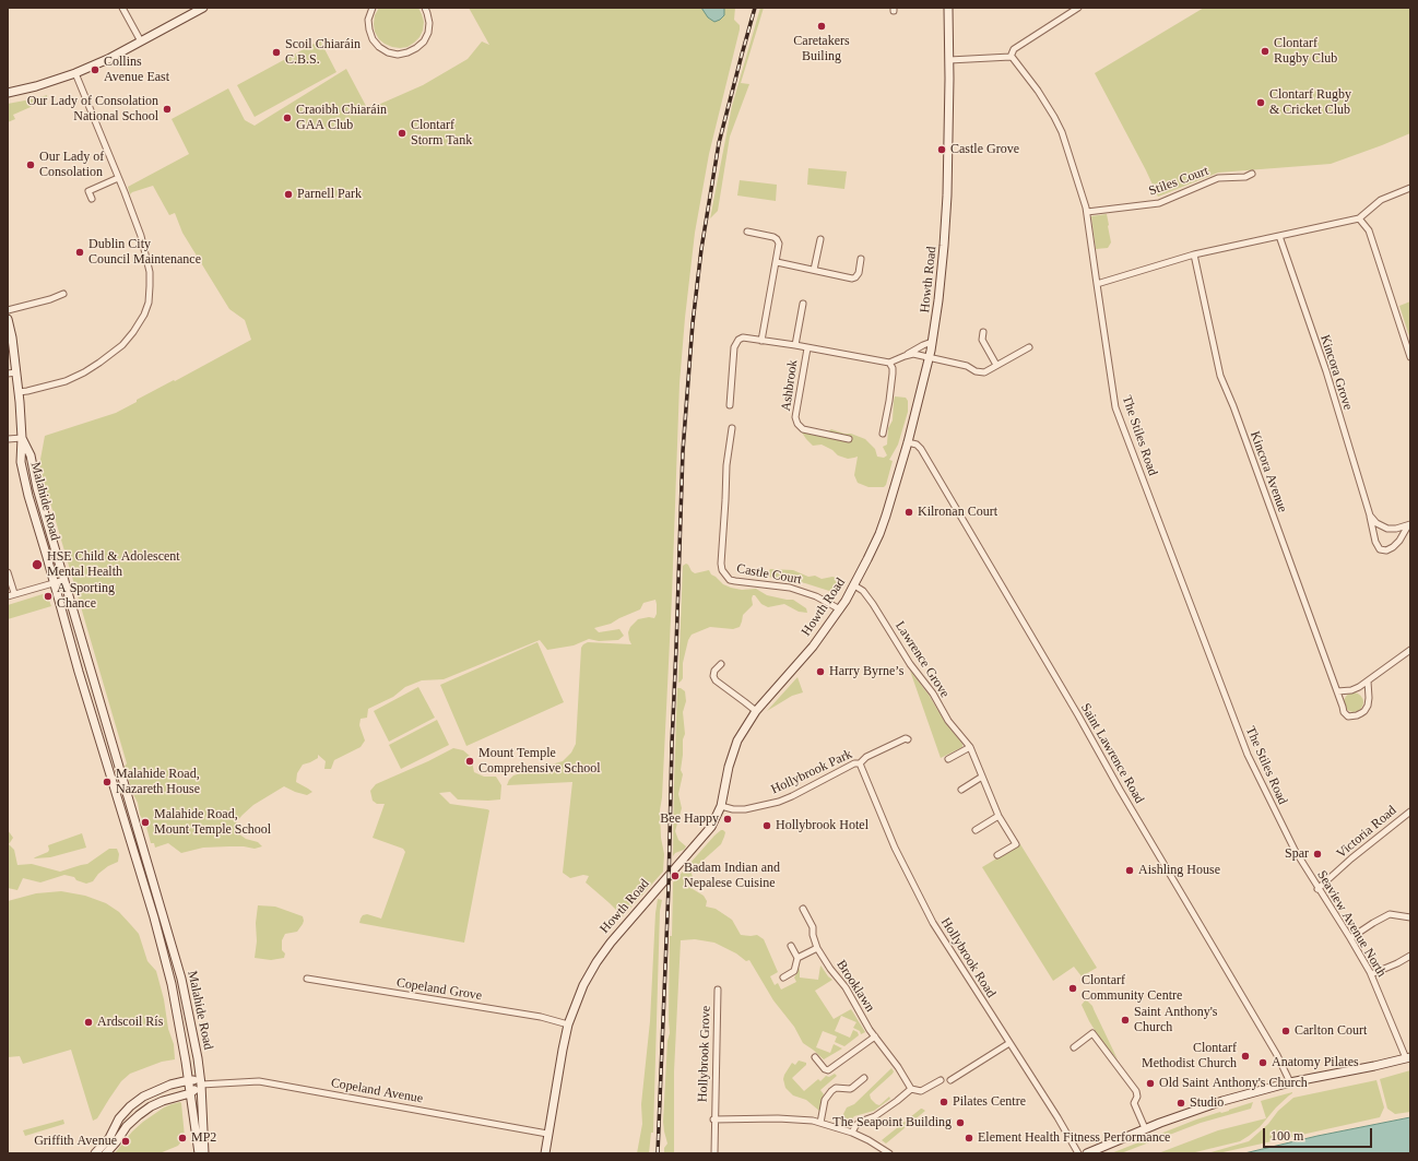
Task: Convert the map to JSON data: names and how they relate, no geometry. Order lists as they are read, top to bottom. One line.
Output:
{"streets":{"main road":["Howth Road","Malahide Road"],"street":["Stiles Court","Kincora Grove","Ashbrook","The Stiles Road","Kincora Avenue","Castle Court","Lawrence Grove","Saint Lawrence Road","Hollybrook Park","Victoria Road","Seaview Avenue North","Hollybrook Road","Brooklawn","Copeland Grove","Hollybrook Grove","Copeland Avenue"]},"crossings":[["Stiles Court","The Stiles Road"],["Howth Road","Castle Court"],["Howth Road","Lawrence Grove"],["Howth Road","Saint Lawrence Road"],["Howth Road","Hollybrook Park"],["Howth Road","Copeland Grove"],["Howth Road","Copeland Avenue"],["The Stiles Road","Seaview Avenue North"],["Malahide Road","Copeland Avenue"],["Hollybrook Park","Hollybrook Road"],["Victoria Road","Seaview Avenue North"]],"places":["Caretakers Builing","Clontarf Rugby Club","Scoil Chiaráin C.B.S.","Collins Avenue East","Clontarf Rugby & Cricket Club","Our Lady of Consolation National School","Craoibh Chiaráin GAA Club","Clontarf Storm Tank","Castle Grove","Our Lady of Consolation","Parnell Park","Dublin City Council Maintenance","Kilronan Court","HSE Child & Adolescent Mental Health","A Sporting Chance","Harry Byrne’s","Mount Temple Comprehensive School","Malahide Road, Nazareth House","Bee Happy","Malahide Road, Mount Temple School","Hollybrook Hotel","Spar","Aishling House","Badam Indian and Nepalese Cuisine","Clontarf Community Centre","Saint Anthony's Church","Ardscoil Rís","Carlton Court","Clontarf Methodist Church","Anatomy Pilates","Old Saint Anthony's Church","Pilates Centre","Studio","The Seapoint Building","MP2","Element Health Fitness Performance","Griffith Avenue"],"scale_bar":"100 m"}
